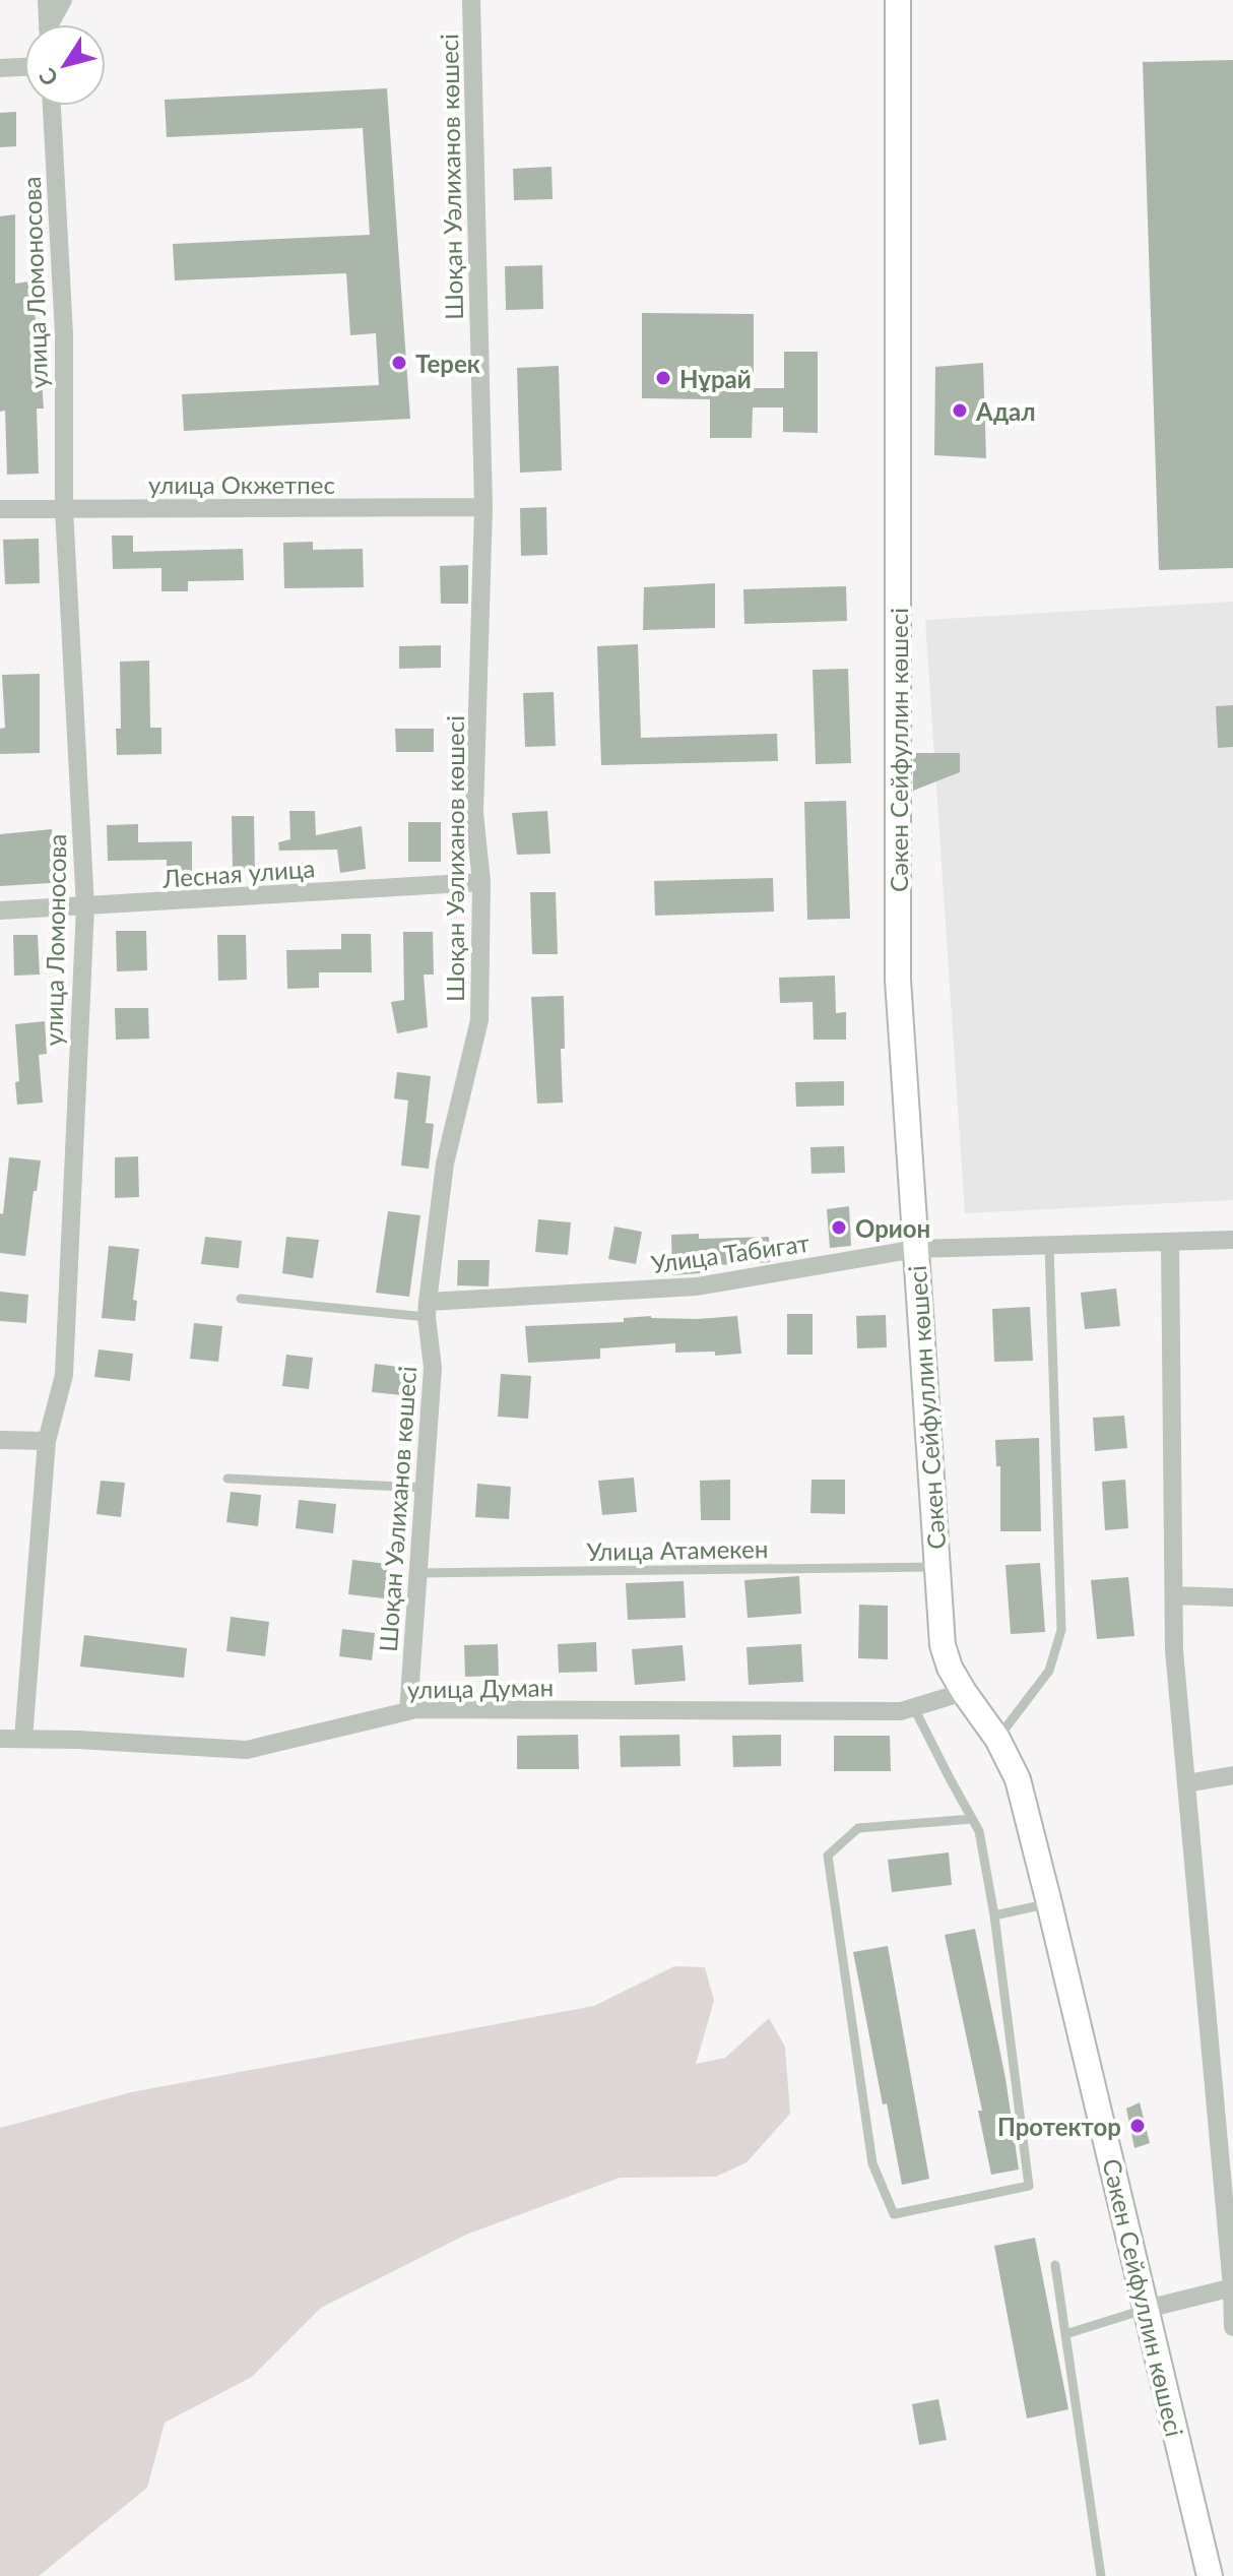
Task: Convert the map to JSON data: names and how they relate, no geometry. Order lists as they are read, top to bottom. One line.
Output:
{"streets":{"street":["Шоқан Уәлиханов көшесі","улица Ломоносова","улица Окжетпес","Сәкен Сейфуллин көшесі","Лесная улица","Улица Табигат","улица Думан"],"lane":["Улица Атамекен"]},"crossings":[["Шоқан Уәлиханов көшесі","улица Окжетпес"],["Шоқан Уәлиханов көшесі","Лесная улица"],["Шоқан Уәлиханов көшесі","Улица Табигат"],["Шоқан Уәлиханов көшесі","Улица Атамекен"],["Шоқан Уәлиханов көшесі","улица Думан"],["улица Ломоносова","улица Окжетпес"],["улица Ломоносова","Лесная улица"],["улица Ломоносова","улица Думан"],["Сәкен Сейфуллин көшесі","Улица Табигат"],["Сәкен Сейфуллин көшесі","Улица Атамекен"],["Сәкен Сейфуллин көшесі","улица Думан"]],"places":["Терек","Нұрай","Адал","Орион","Протектор"],"north":"bottom left"}
